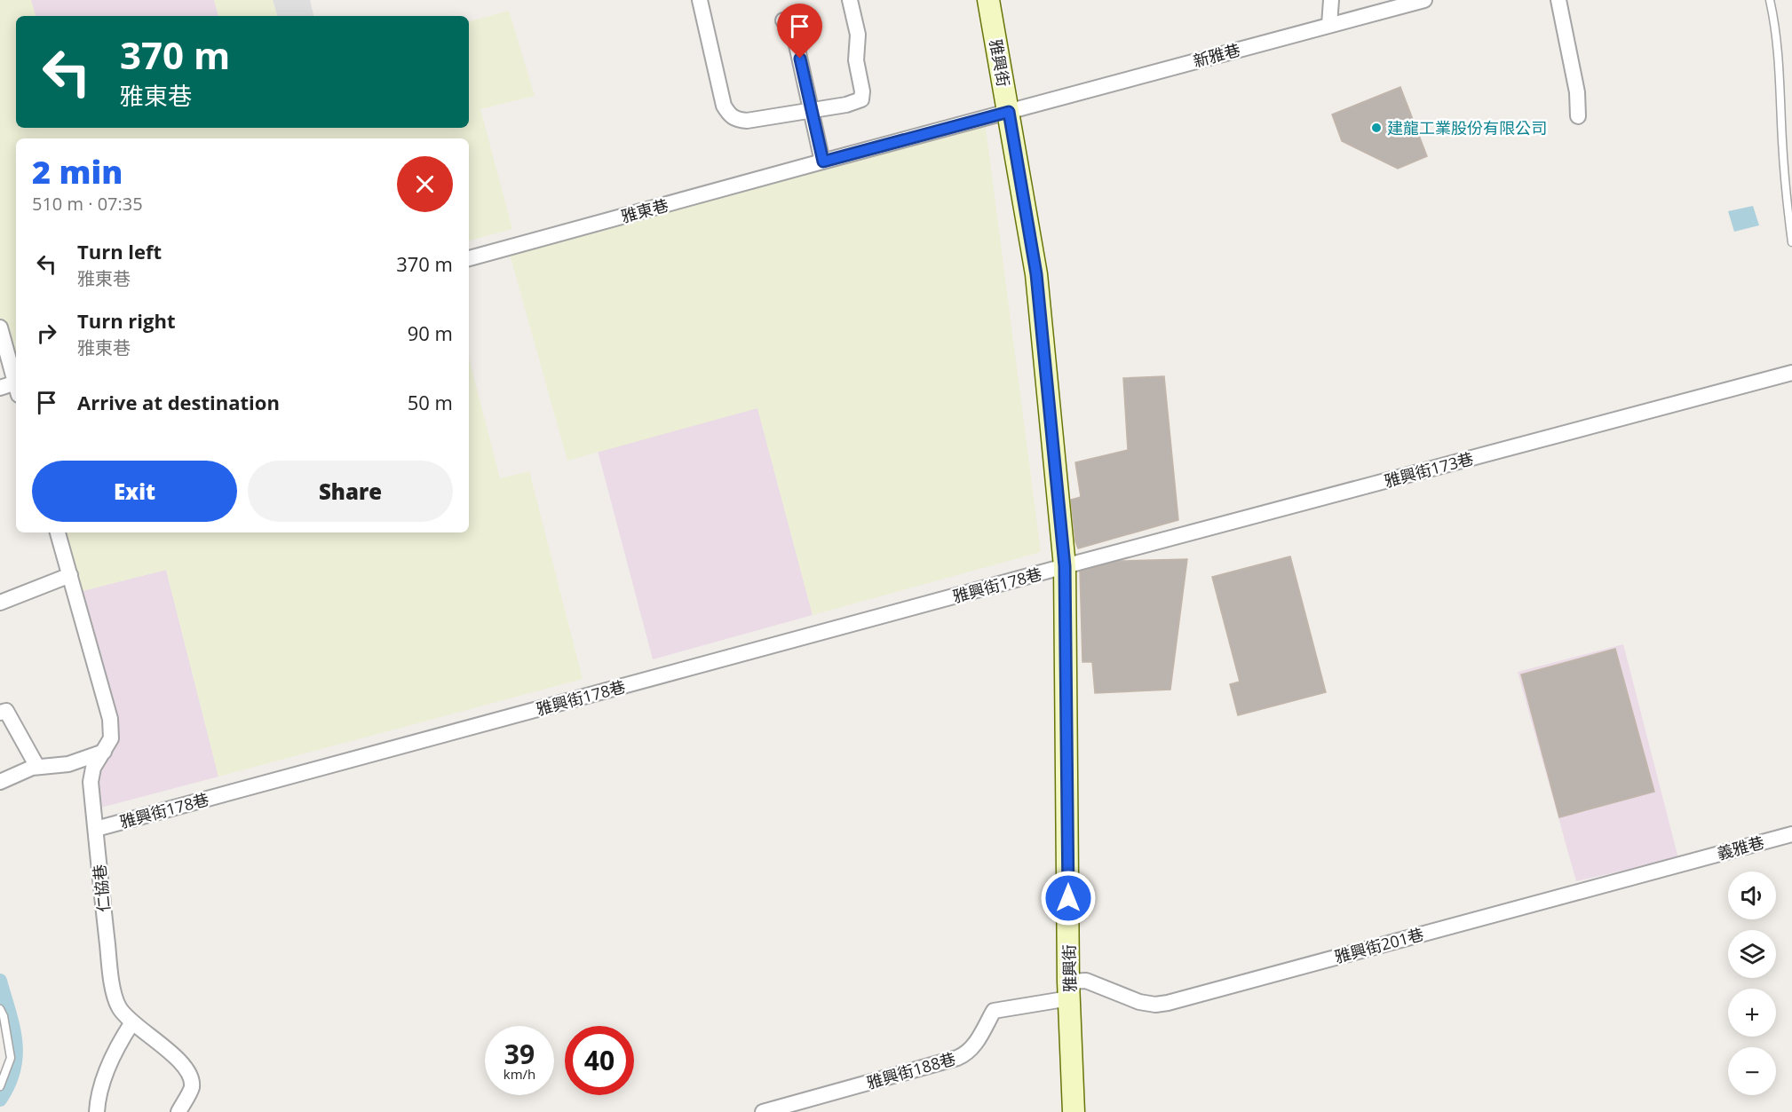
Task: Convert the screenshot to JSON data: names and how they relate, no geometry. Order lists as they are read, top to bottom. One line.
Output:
{"streets":{"street":["新雅巷","雅興街","雅東巷","雅興街173巷","雅興街178巷","義雅巷","仁協巷","雅興街201巷","雅興街188巷"]},"crossings":[["新雅巷","雅興街"],["新雅巷","雅東巷"],["雅興街","雅東巷"],["雅興街","雅興街173巷"],["雅興街","雅興街178巷"],["雅興街","雅興街201巷"],["雅興街","雅興街188巷"],["雅興街173巷","雅興街178巷"],["雅興街178巷","仁協巷"],["義雅巷","雅興街201巷"],["雅興街201巷","雅興街188巷"]],"places":["建龍工業股份有限公司"],"page":{"turn":["370 m","雅東巷"],"heading":["2 min","510 m · 07:35"],"list":[{"name":"Turn left","note":"雅東巷","value":"370 m"},{"name":"Turn right","note":"雅東巷","value":"90 m"},{"name":"Arrive at destination","value":"50 m"}],"buttons":["Exit","Share"],"map_buttons":["+","−"],"speed":"39 km/h","limit":"40"}}
